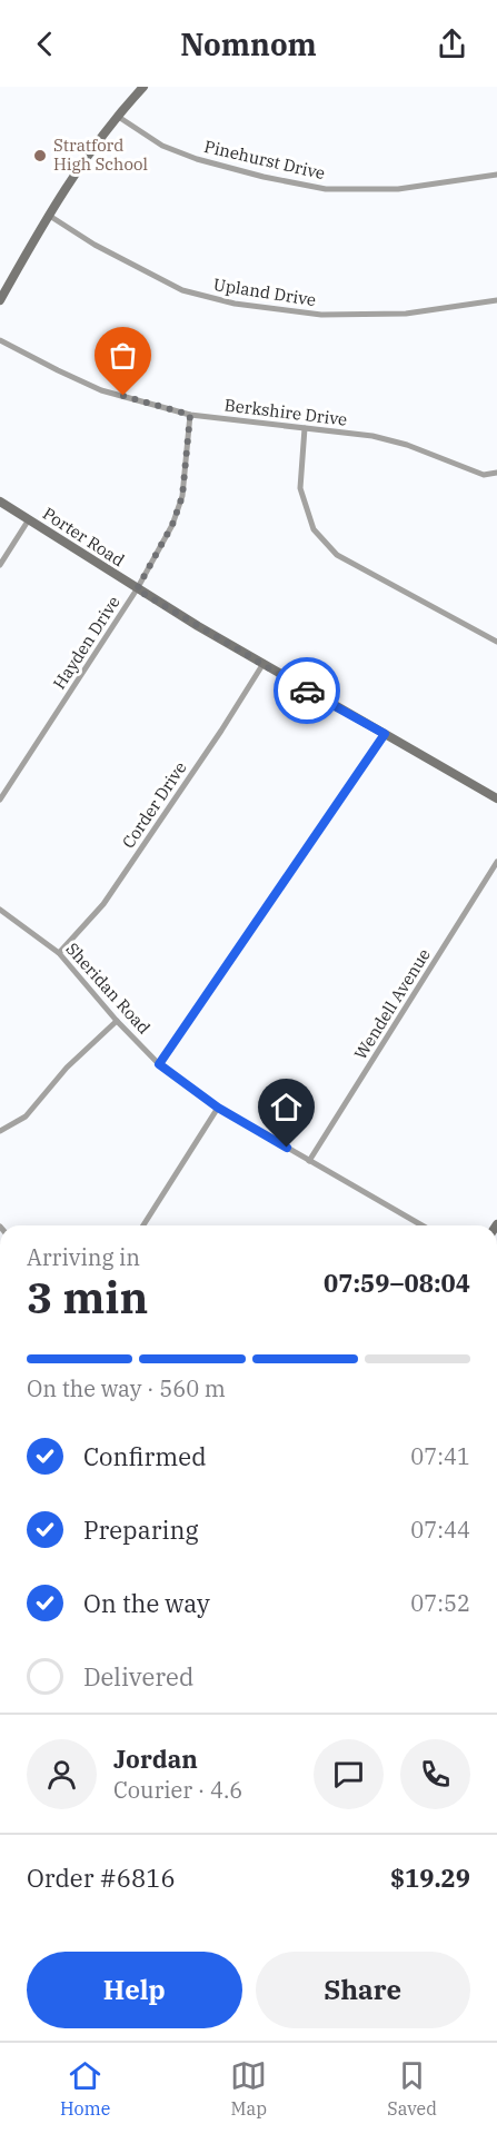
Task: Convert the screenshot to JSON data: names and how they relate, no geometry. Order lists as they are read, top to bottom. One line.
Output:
{"streets":{"street":["Pinehurst Drive","Upland Drive","Berkshire Drive","Porter Road","Hayden Drive","Corder Drive","Sheridan Road","Wendell Avenue"]},"crossings":[["Berkshire Drive","Hayden Drive"],["Porter Road","Hayden Drive"],["Porter Road","Corder Drive"],["Corder Drive","Sheridan Road"],["Sheridan Road","Wendell Avenue"]],"places":["Stratford High School"],"page":{"header":"Nomnom","heading":["3 min","Arriving in","07:59–08:04"],"panel":["Jordan","Courier · 4.6","Order #6816","$19.29"],"bar":"On the way · 560 m","list":[["Confirmed","07:41"],["Preparing","07:44"],["On the way","07:52"],"Delivered"],"buttons":["Help","Share"],"tabs":["Home","Map","Saved"]}}
